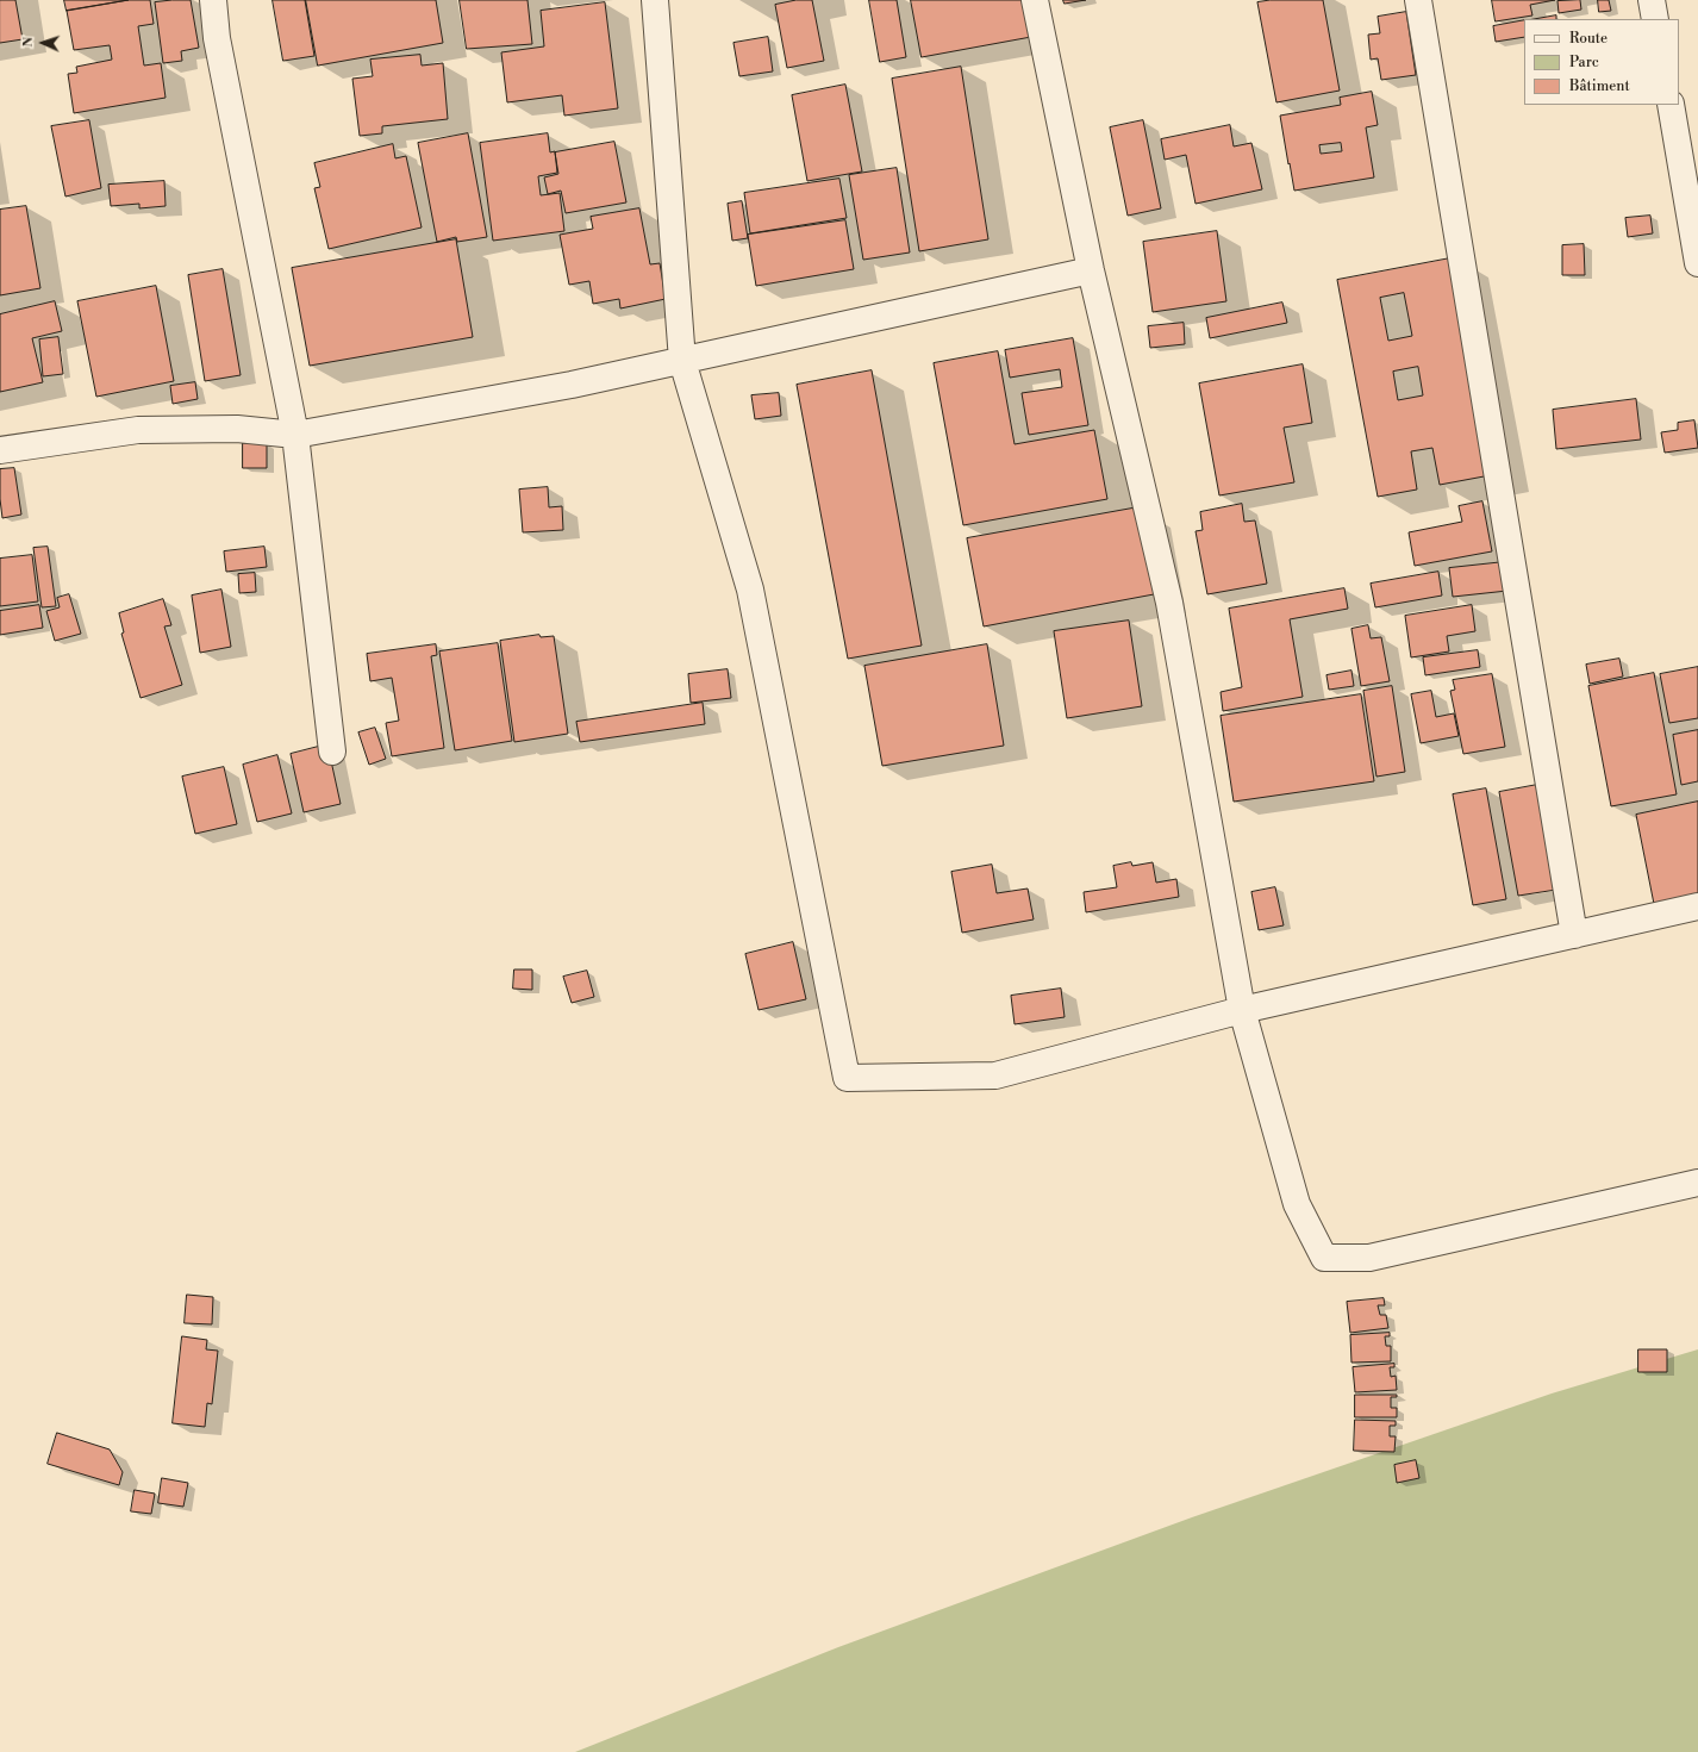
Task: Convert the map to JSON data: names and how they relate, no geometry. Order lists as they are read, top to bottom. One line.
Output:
{"legend":["Route","Parc","Bâtiment"],"north":"left"}
